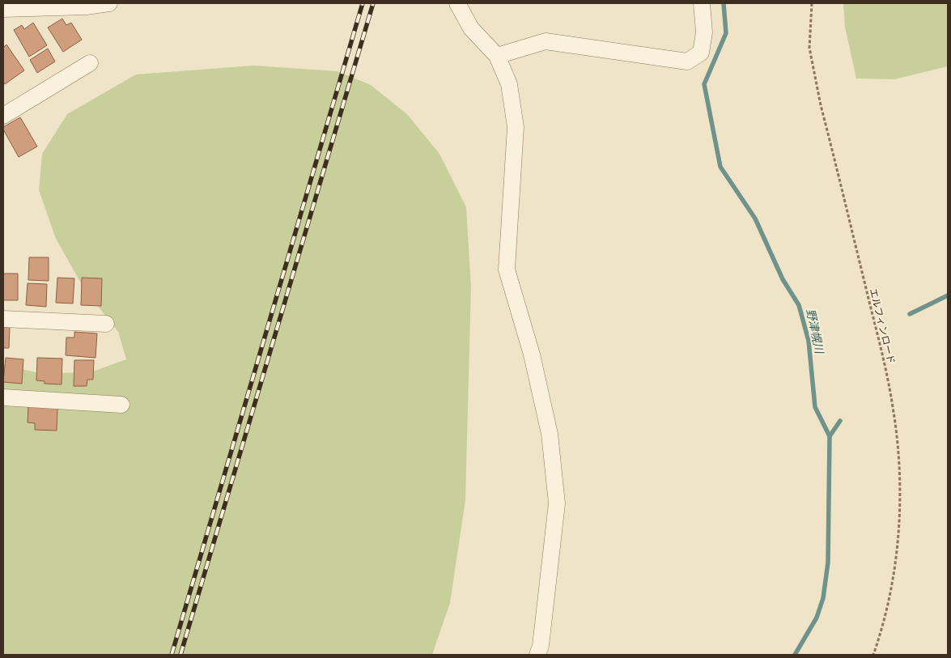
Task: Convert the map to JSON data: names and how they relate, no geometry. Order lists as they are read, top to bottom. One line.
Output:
{"streets":{"path":["エルフィンロード"]},"water":["野津幌川"]}
